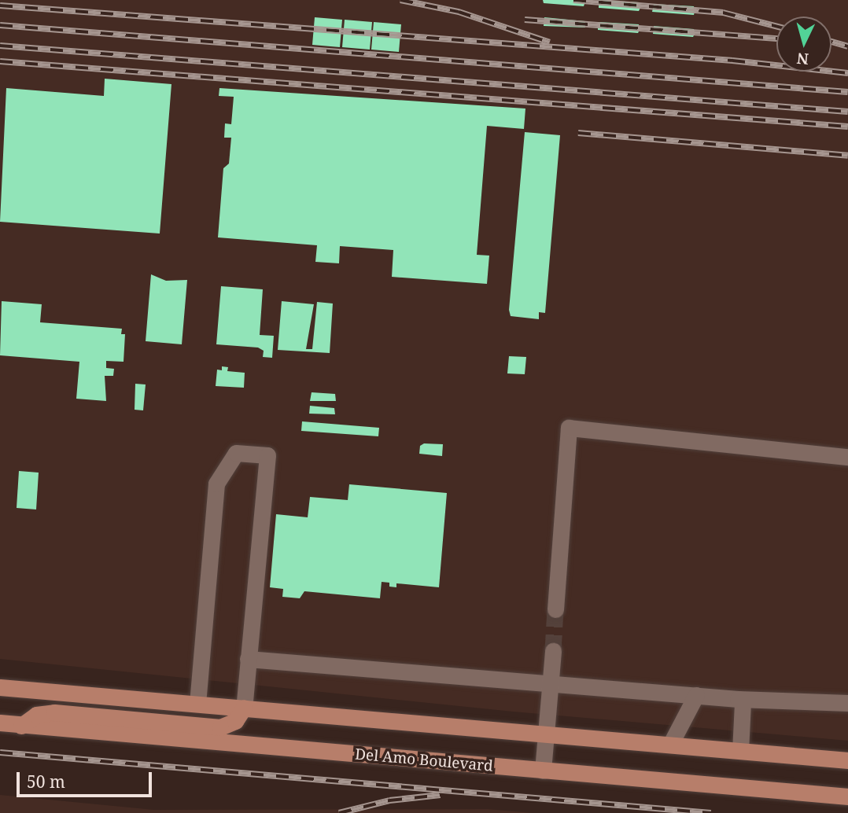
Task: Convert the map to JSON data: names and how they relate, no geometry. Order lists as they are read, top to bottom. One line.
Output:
{"streets":{"main road":["Del Amo Boulevard"]},"scale_bar":"50 m","north":"bottom"}
